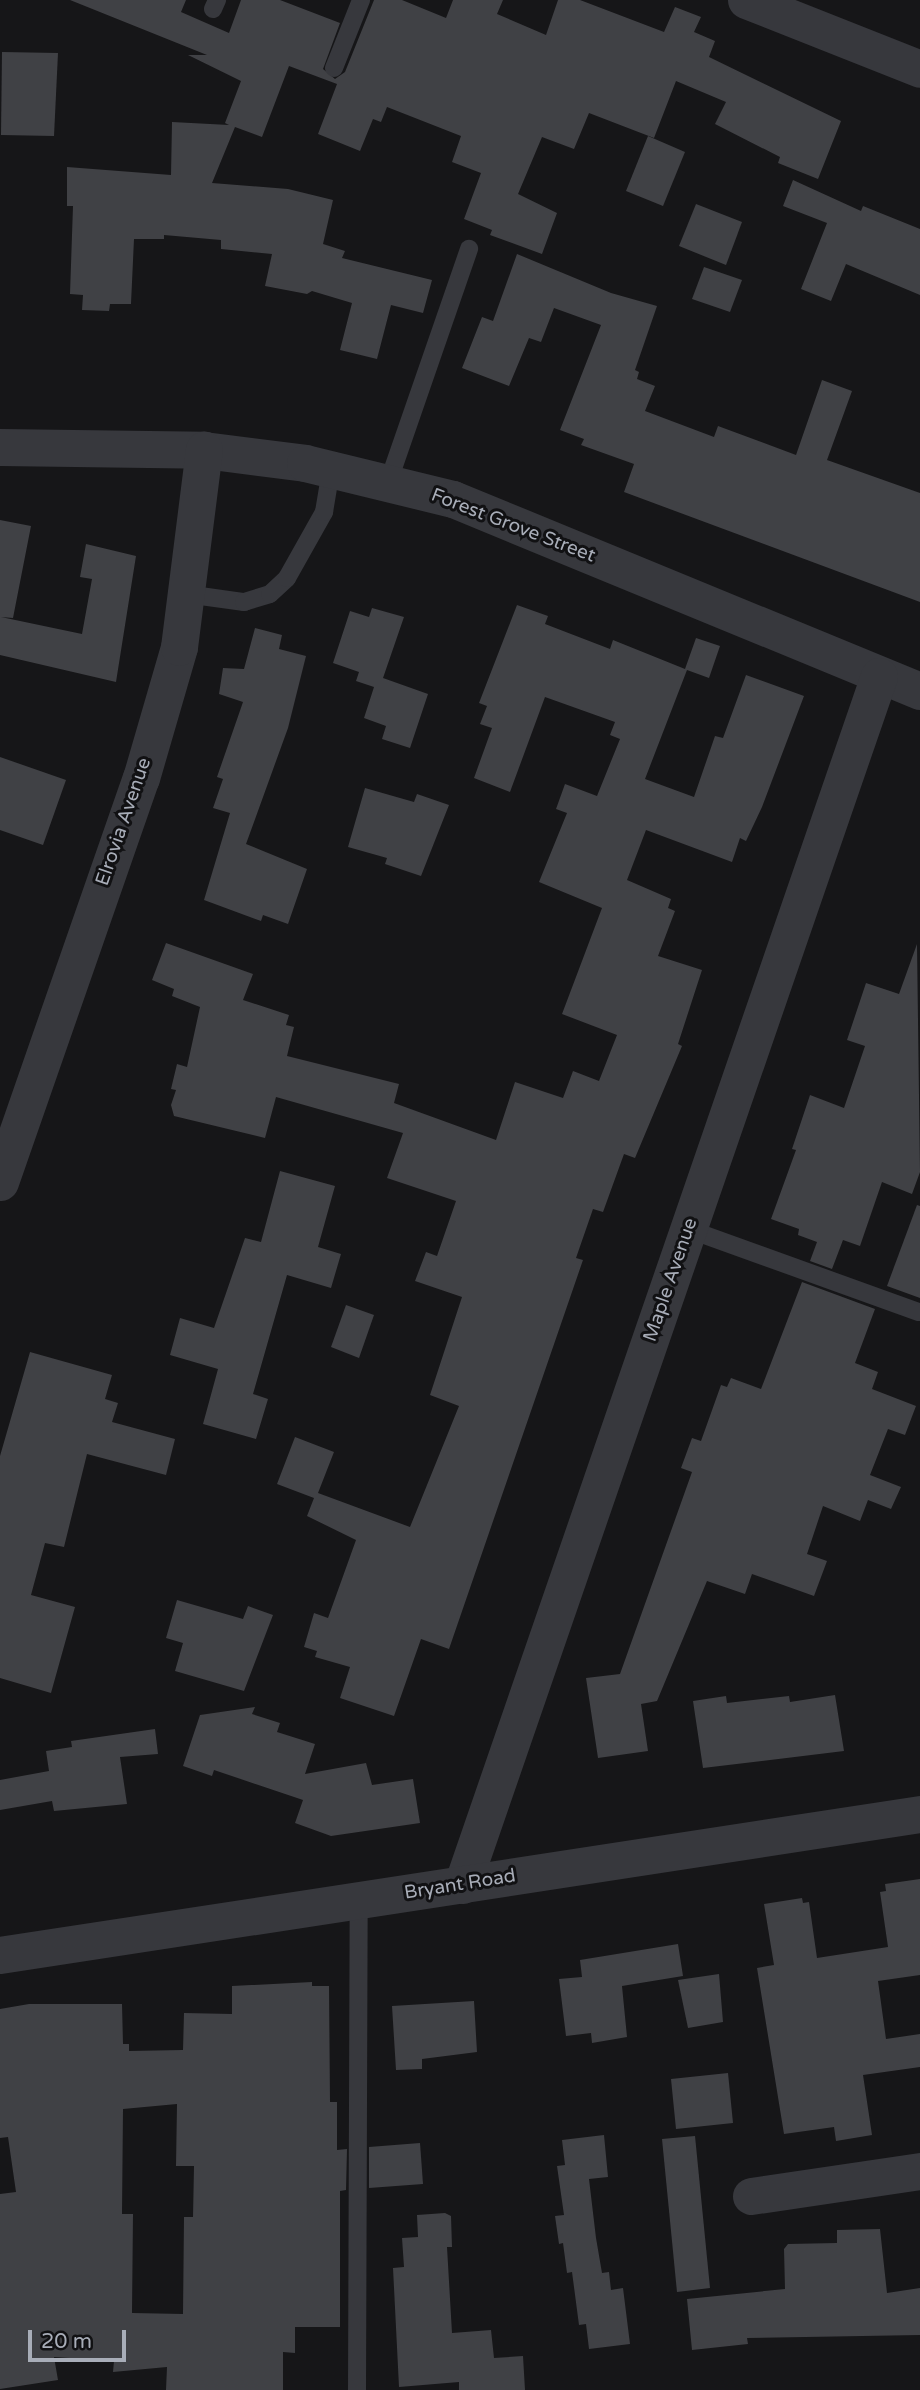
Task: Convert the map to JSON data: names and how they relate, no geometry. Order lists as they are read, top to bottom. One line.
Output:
{"streets":{"street":["Forest Grove Street","Elrovia Avenue","Maple Avenue","Bryant Road"]},"crossings":[["Forest Grove Street","Elrovia Avenue"],["Forest Grove Street","Maple Avenue"],["Maple Avenue","Bryant Road"]],"scale_bar":"20 m"}
